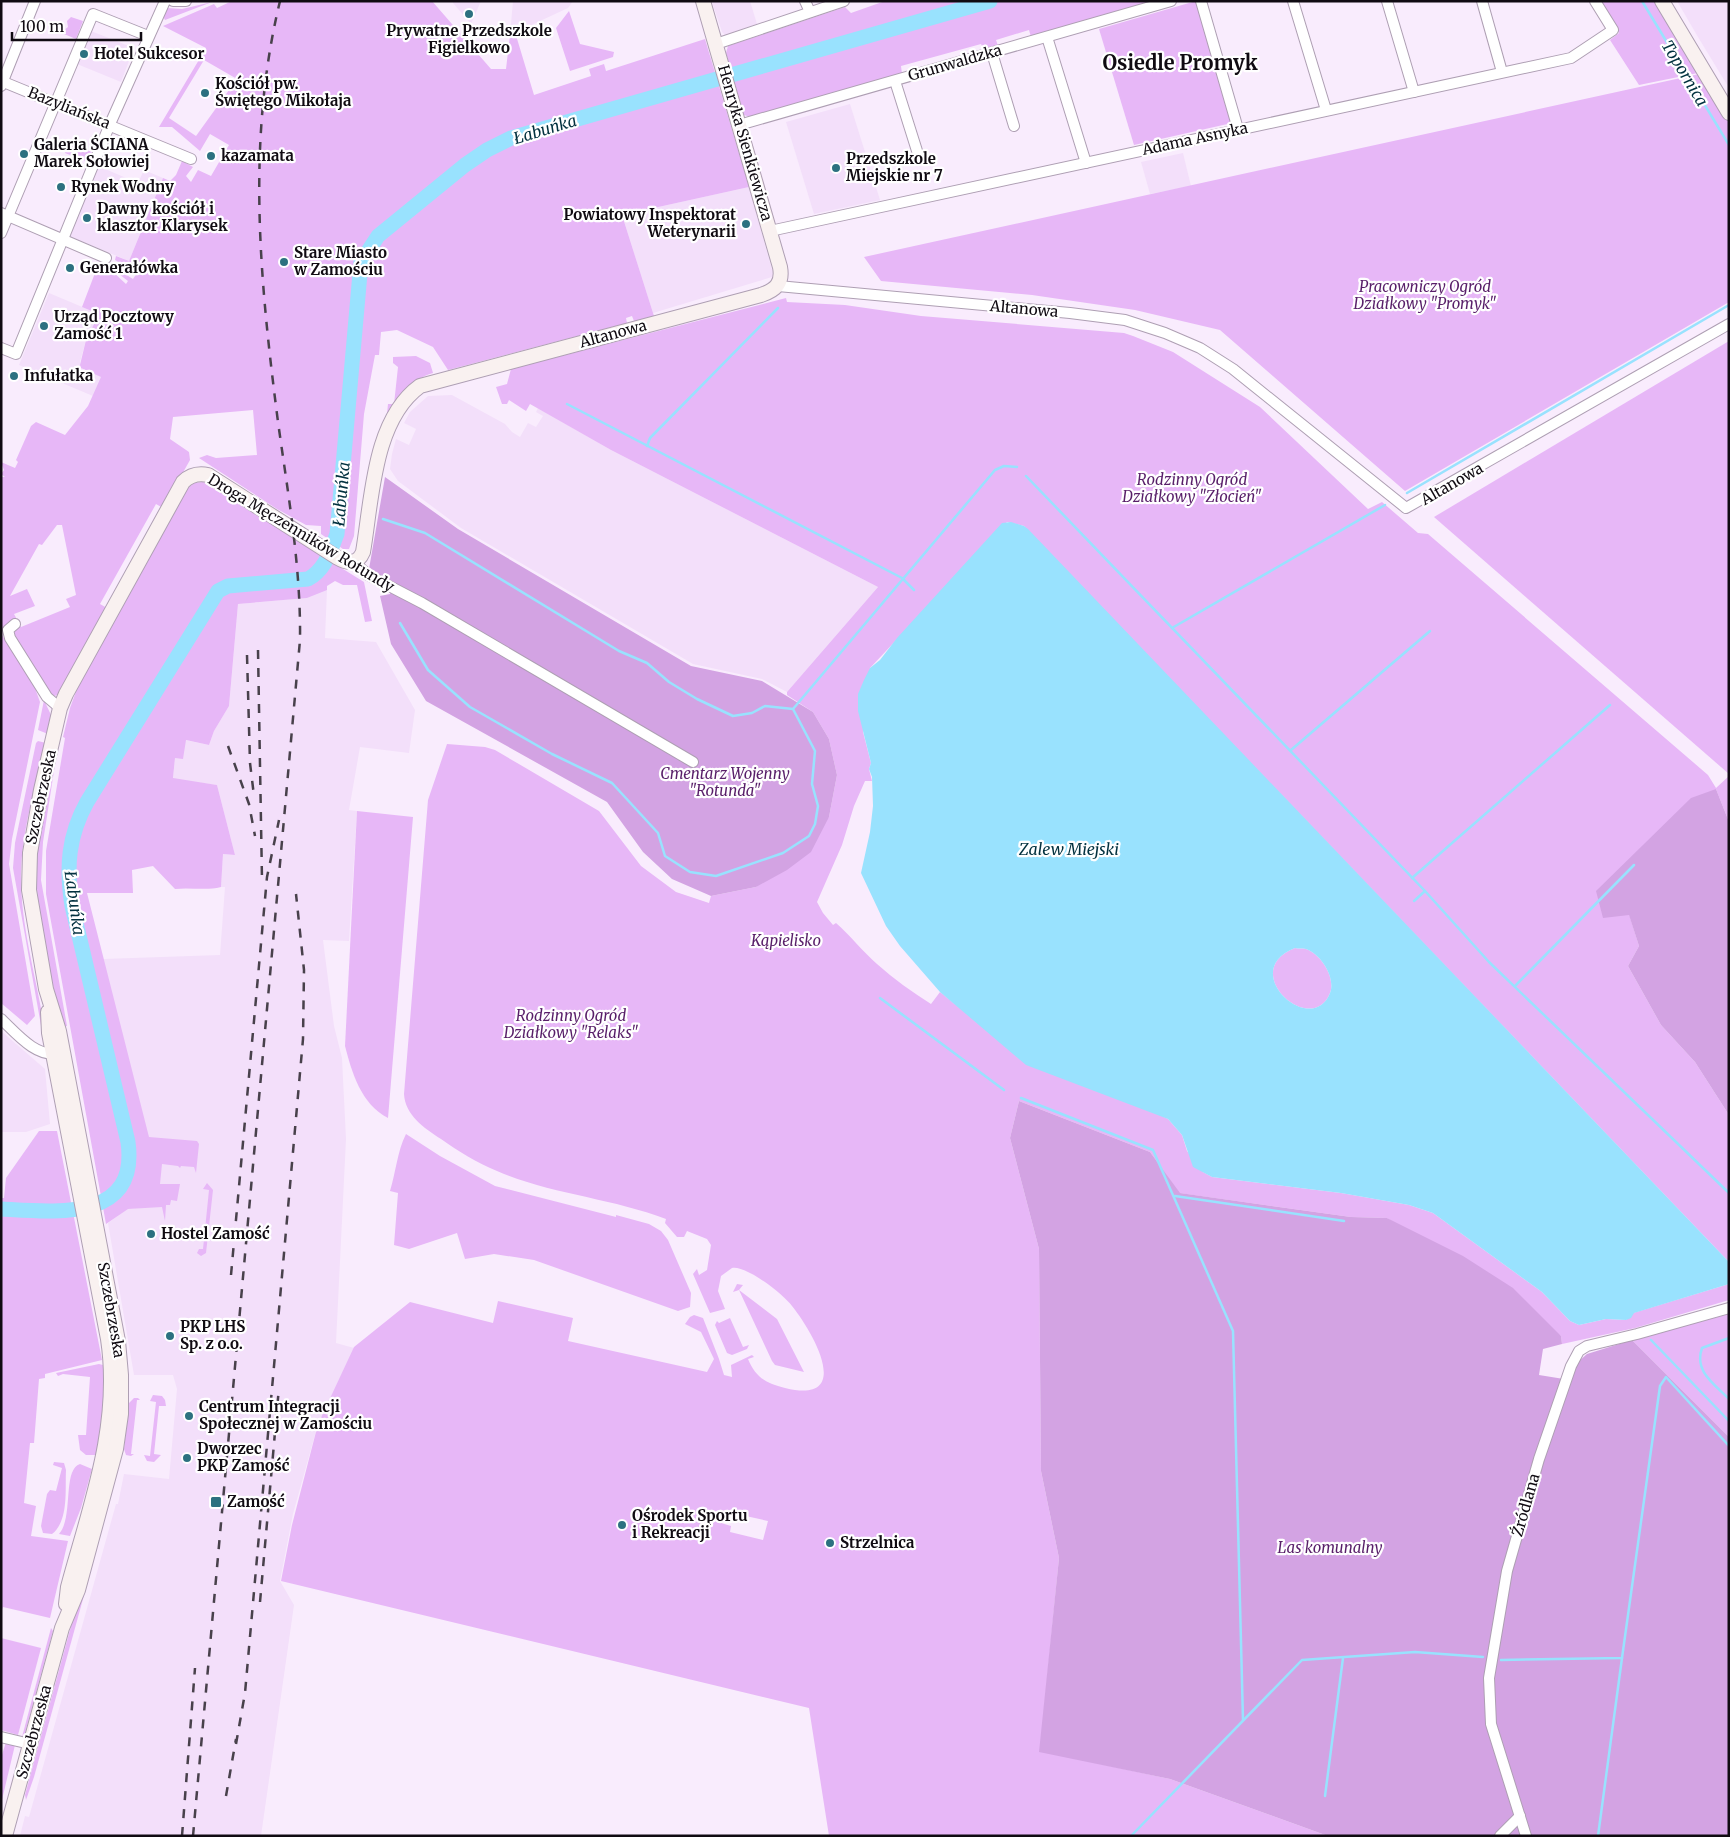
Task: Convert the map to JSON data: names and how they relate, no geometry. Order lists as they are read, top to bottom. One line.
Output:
{"streets":{"street":["Grunwaldzka","Bazyliańska","Adama Asnyka","Henryka Sienkiewicza","Altanowa","Droga Męczenników Rotundy","Szczebrzeska","Źródlana"]},"crossings":[["Grunwaldzka","Henryka Sienkiewicza"],["Adama Asnyka","Henryka Sienkiewicza"],["Henryka Sienkiewicza","Altanowa"],["Altanowa","Droga Męczenników Rotundy"],["Droga Męczenników Rotundy","Szczebrzeska"]],"districts":["Osiedle Promyk"],"water":["Topornica","Łabuńka","Zalew Miejski"],"parks":["Pracowniczy Ogród Działkowy \"Promyk\"","Rodzinny Ogród Działkowy \"Złocień\"","Cmentarz Wojenny \"Rotunda\"","Kąpielisko","Rodzinny Ogród Działkowy \"Relaks\"","Las komunalny"],"places":{"other":["Prywatne Przedszkole Figielkowo","Hotel Sukcesor","Kościół pw. Świętego Mikołaja","Galeria ŚCIANA Marek Sołowiej","kazamata","Przedszkole Miejskie nr 7","Rynek Wodny","Dawny kościół i klasztor Klarysek","Powiatowy Inspektorat Weterynarii","Stare Miasto w Zamościu","Generałówka","Urząd Pocztowy Zamość 1","Infułatka","Hostel Zamość","PKP LHS Sp. z o.o.","Centrum Integracji Społecznej w Zamościu","Dworzec PKP Zamość","Ośrodek Sportu i Rekreacji","Strzelnica"],"transit":["Zamość"]},"scale_bar":"100 m"}
